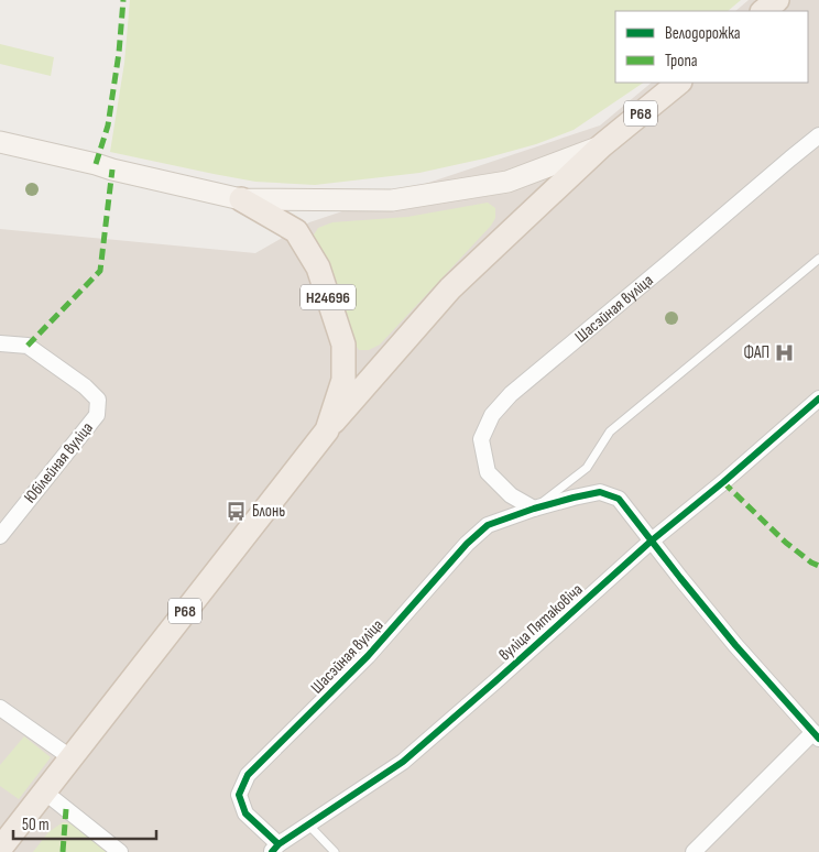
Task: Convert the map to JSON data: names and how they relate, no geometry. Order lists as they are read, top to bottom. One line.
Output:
{"streets":{"main road":["Р68","Н24696"],"street":["Шасэйная вуліца","Юбілейная вуліца","вуліца Пятаковіча"]},"crossings":[["Р68","Н24696"],["Шасэйная вуліца","вуліца Пятаковіча"]],"places":{"hospital":["ФАП"],"bus stop":["Блонь"]},"legend":["Велодорожка","Тропа"],"scale_bar":"50 m"}
